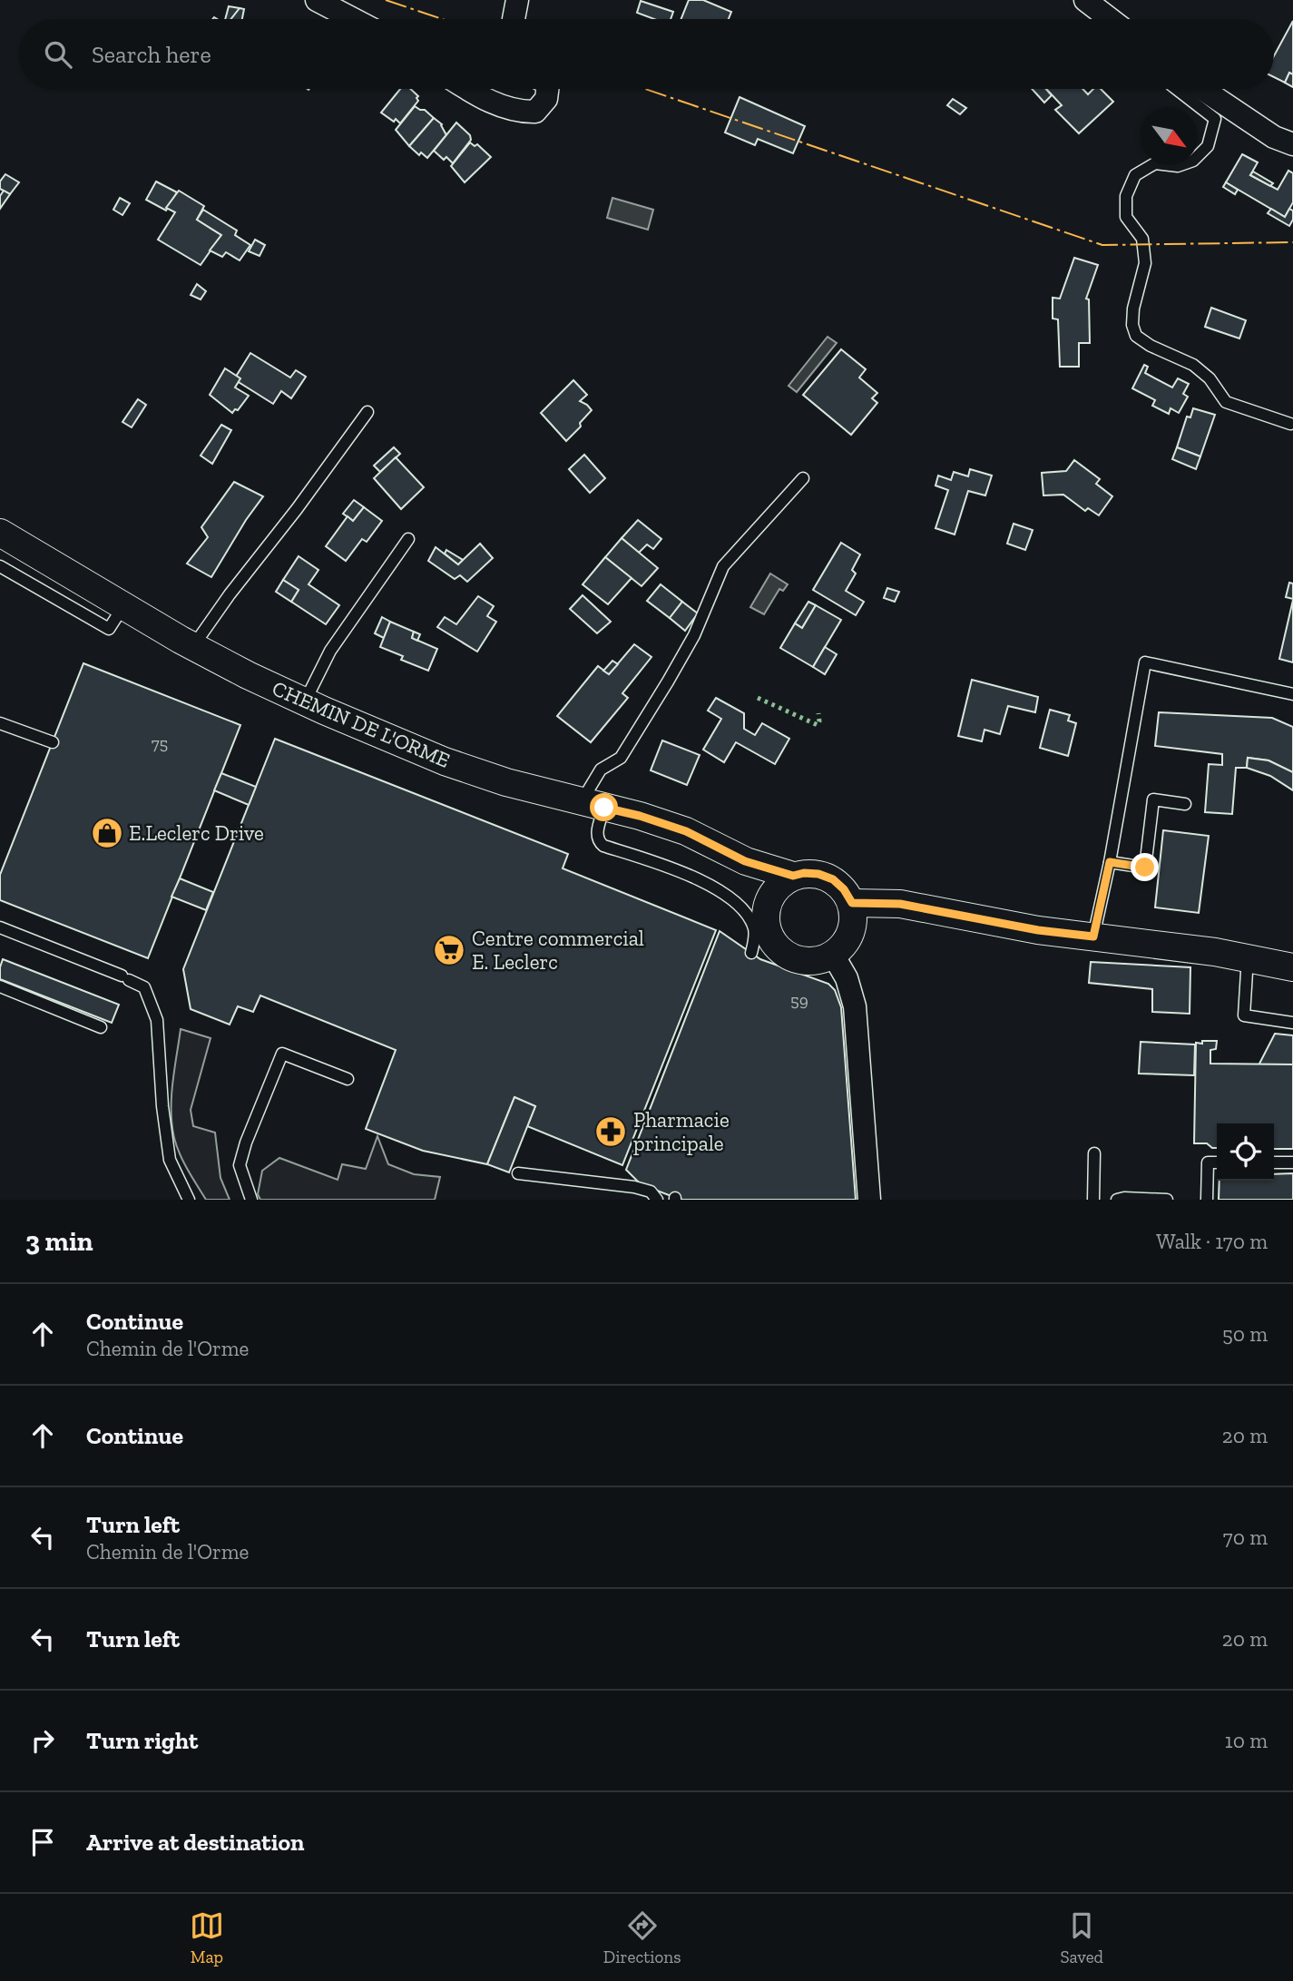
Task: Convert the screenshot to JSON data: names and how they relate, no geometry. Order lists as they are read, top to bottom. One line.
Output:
{"streets":{"street":["CHEMIN DE L'ORME"]},"places":{"shop":["E.Leclerc Drive"],"supermarket":["Centre commercial E. Leclerc"],"pharmacy":["Pharmacie principale"]},"house_numbers":["75","59"],"north":"bottom right","page":{"search":"Search here","heading":["3 min","Walk · 170 m"],"list":[["Continue","Chemin de l'Orme","50 m"],["Continue","20 m"],["Turn left","Chemin de l'Orme","70 m"],["Turn left","20 m"],["Turn right","10 m"],"Arrive at destination"],"nav":["Map","Directions","Saved"]}}
